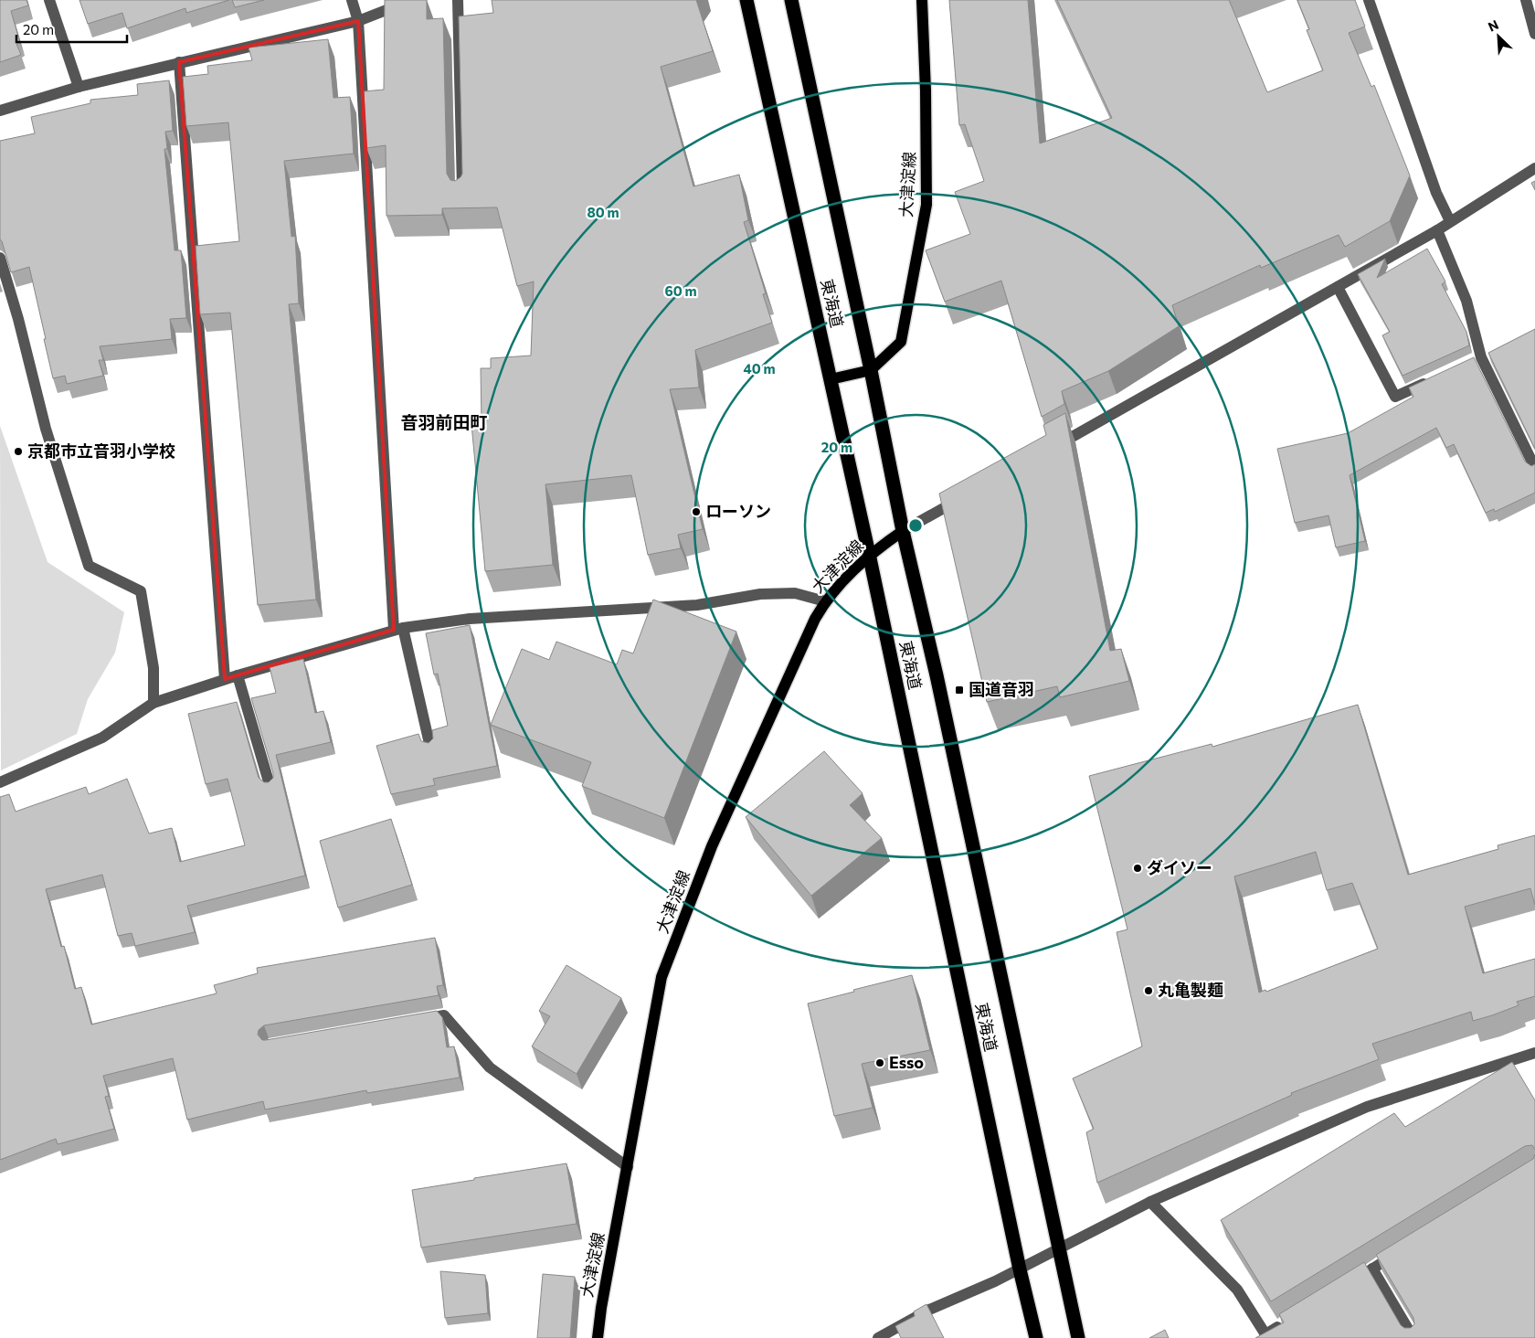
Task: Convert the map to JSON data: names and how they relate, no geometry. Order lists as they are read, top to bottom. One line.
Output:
{"streets":{"highway":["東海道"],"main road":["大津淀線"]},"crossings":[["大津淀線","東海道"]],"districts":["音羽前田町"],"places":{"other":["京都市立音羽小学校","ローソン","ダイソー","丸亀製麺","Esso"],"transit":["国道音羽"]},"scale_bar":"20 m","north":"top left","rings":["80 m","60 m","40 m","20 m"]}
